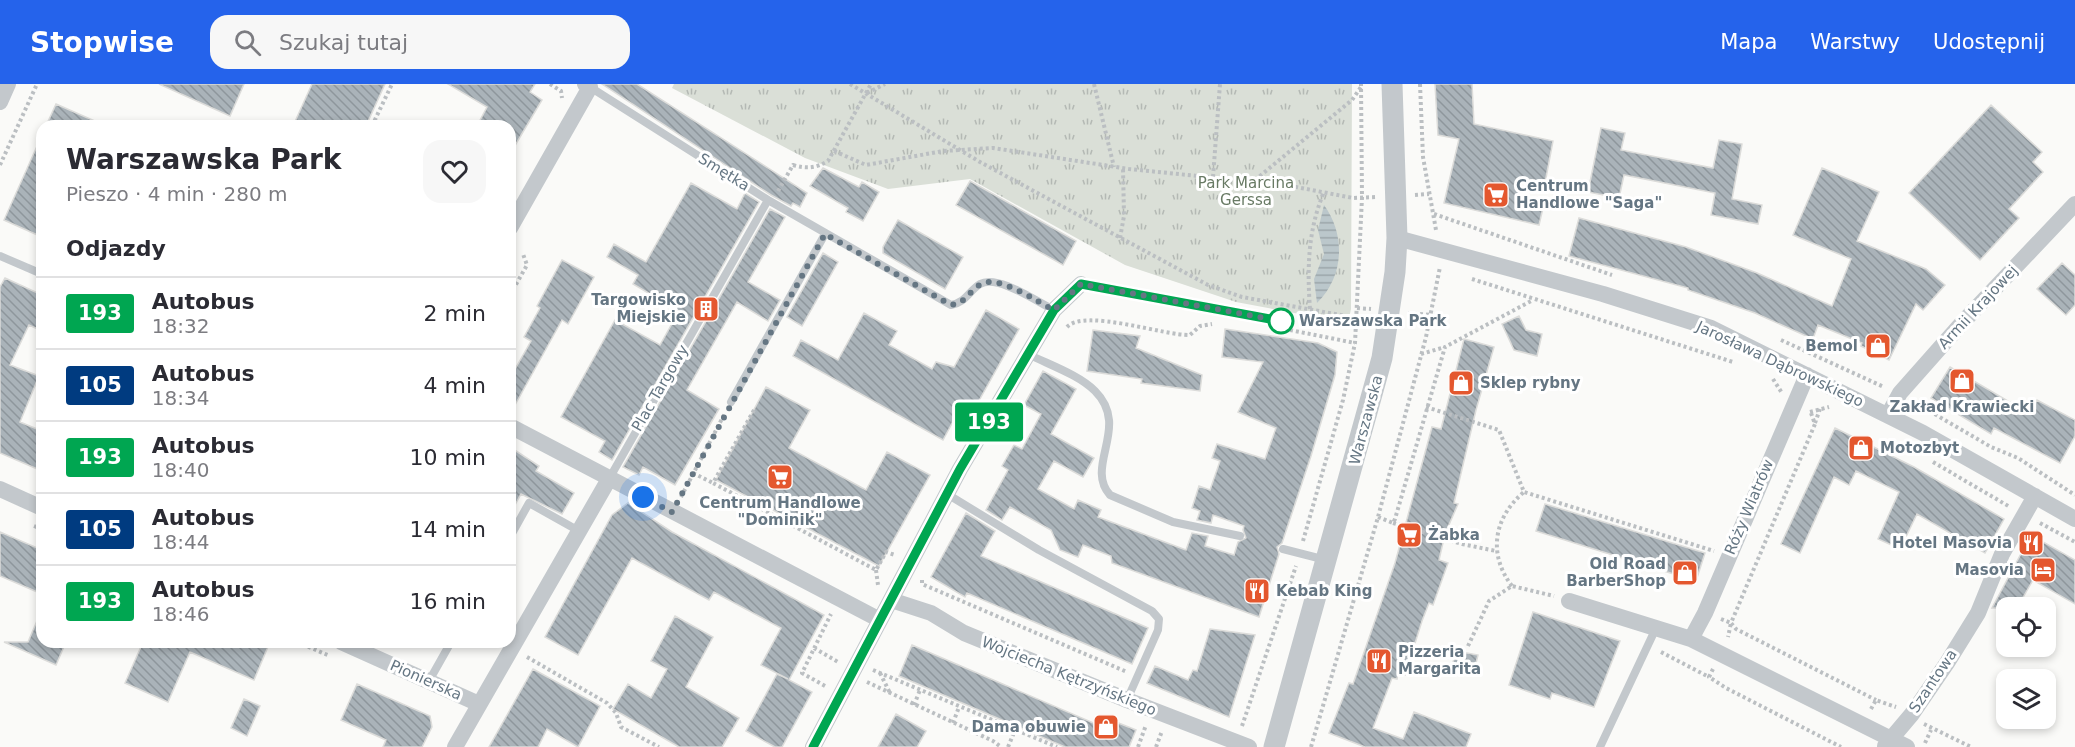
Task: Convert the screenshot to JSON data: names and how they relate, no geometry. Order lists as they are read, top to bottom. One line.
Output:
{"streets":{"street":["Armii Krajowej","Jarosława Dąbrowskiego","Warszawska","Róży Wiatrów","Wojciecha Kętrzyńskiego","Pionierska","Szantowa"],"lane":["Smętka","Plac Targowy"]},"crossings":[["Smętka","Plac Targowy"],["Armii Krajowej","Jarosława Dąbrowskiego"],["Jarosława Dąbrowskiego","Warszawska"],["Jarosława Dąbrowskiego","Róży Wiatrów"],["Jarosława Dąbrowskiego","Szantowa"]],"parks":["Park Marcina Gerssa"],"places":{"supermarket":["Centrum Handlowe \"Saga\"","Centrum Handlowe \"Dominik\"","Żabka"],"building":["Targowisko Miejskie"],"other":["Warszawska Park"],"shop":["Bemol","Zakład Krawiecki","Sklep rybny","Motozbyt","Old Road BarberShop","Dama obuwie"],"restaurant":["Hotel Masovia","Kebab King","Pizzeria Margarita"],"hotel":["Masovia"]},"lines":["bus line 193"],"page":{"header":"Stopwise","search":"Szukaj tutaj","nav":["Mapa","Warstwy","Udostępnij"],"on_map":"193","heading":[["Warszawska Park","Pieszo · 4 min · 280 m"],"Odjazdy"],"list":[{"mark":"193","name":"Autobus","note":"18:32","value":"2 min"},{"mark":"105","name":"Autobus","note":"18:34","value":"4 min"},{"mark":"193","name":"Autobus","note":"18:40","value":"10 min"},{"mark":"105","name":"Autobus","note":"18:44","value":"14 min"},{"mark":"193","name":"Autobus","note":"18:46","value":"16 min"}]}}
